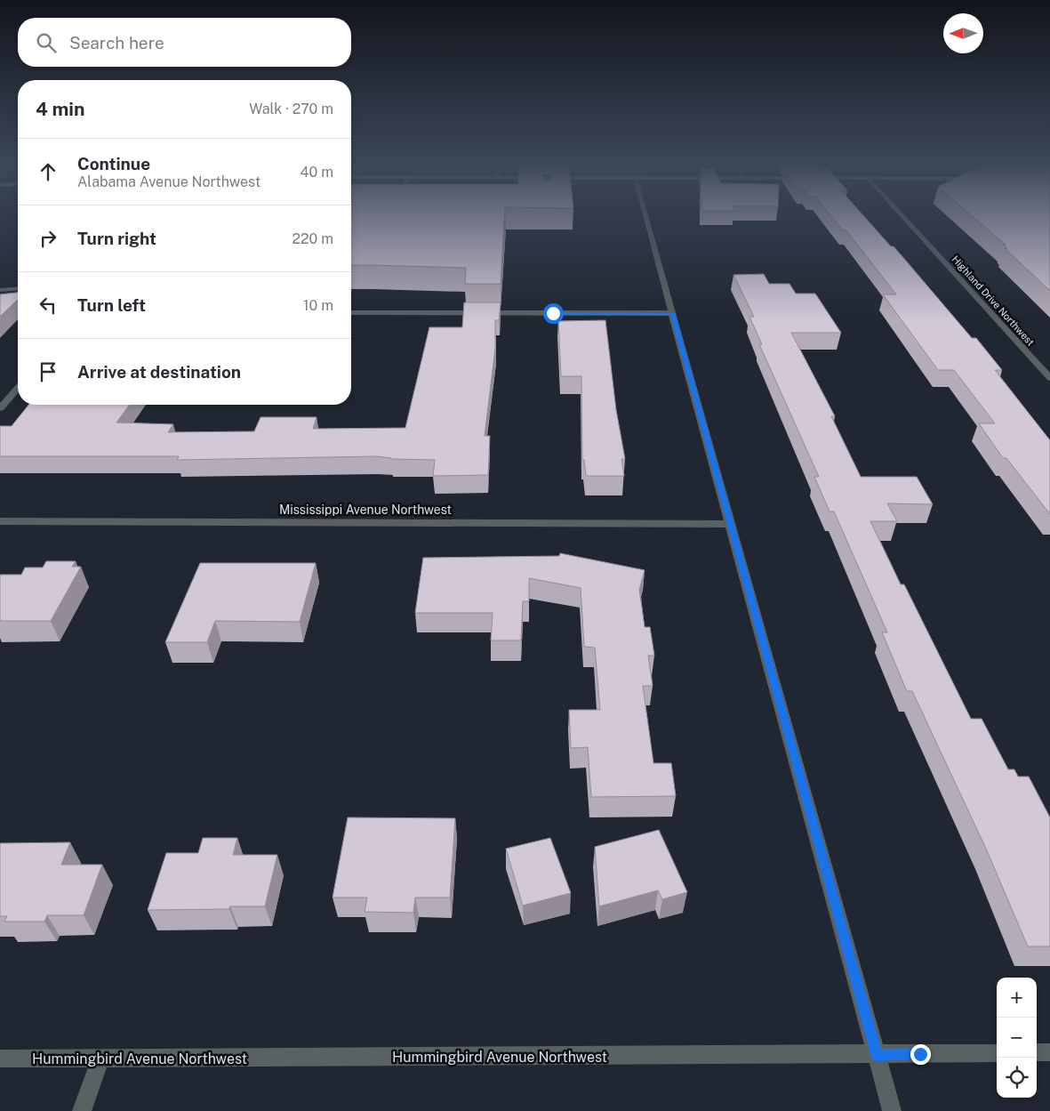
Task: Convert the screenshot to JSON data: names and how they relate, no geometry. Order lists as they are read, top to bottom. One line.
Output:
{"streets":{"street":["Highland Drive Northwest","Mississippi Avenue Northwest","Hummingbird Avenue Northwest"]},"north":"left","page":{"search":"Search here","heading":["4 min","Walk · 270 m"],"list":[["Continue","Alabama Avenue Northwest","40 m"],["Turn right","220 m"],["Turn left","10 m"],"Arrive at destination"],"map_buttons":["+","−"]}}
